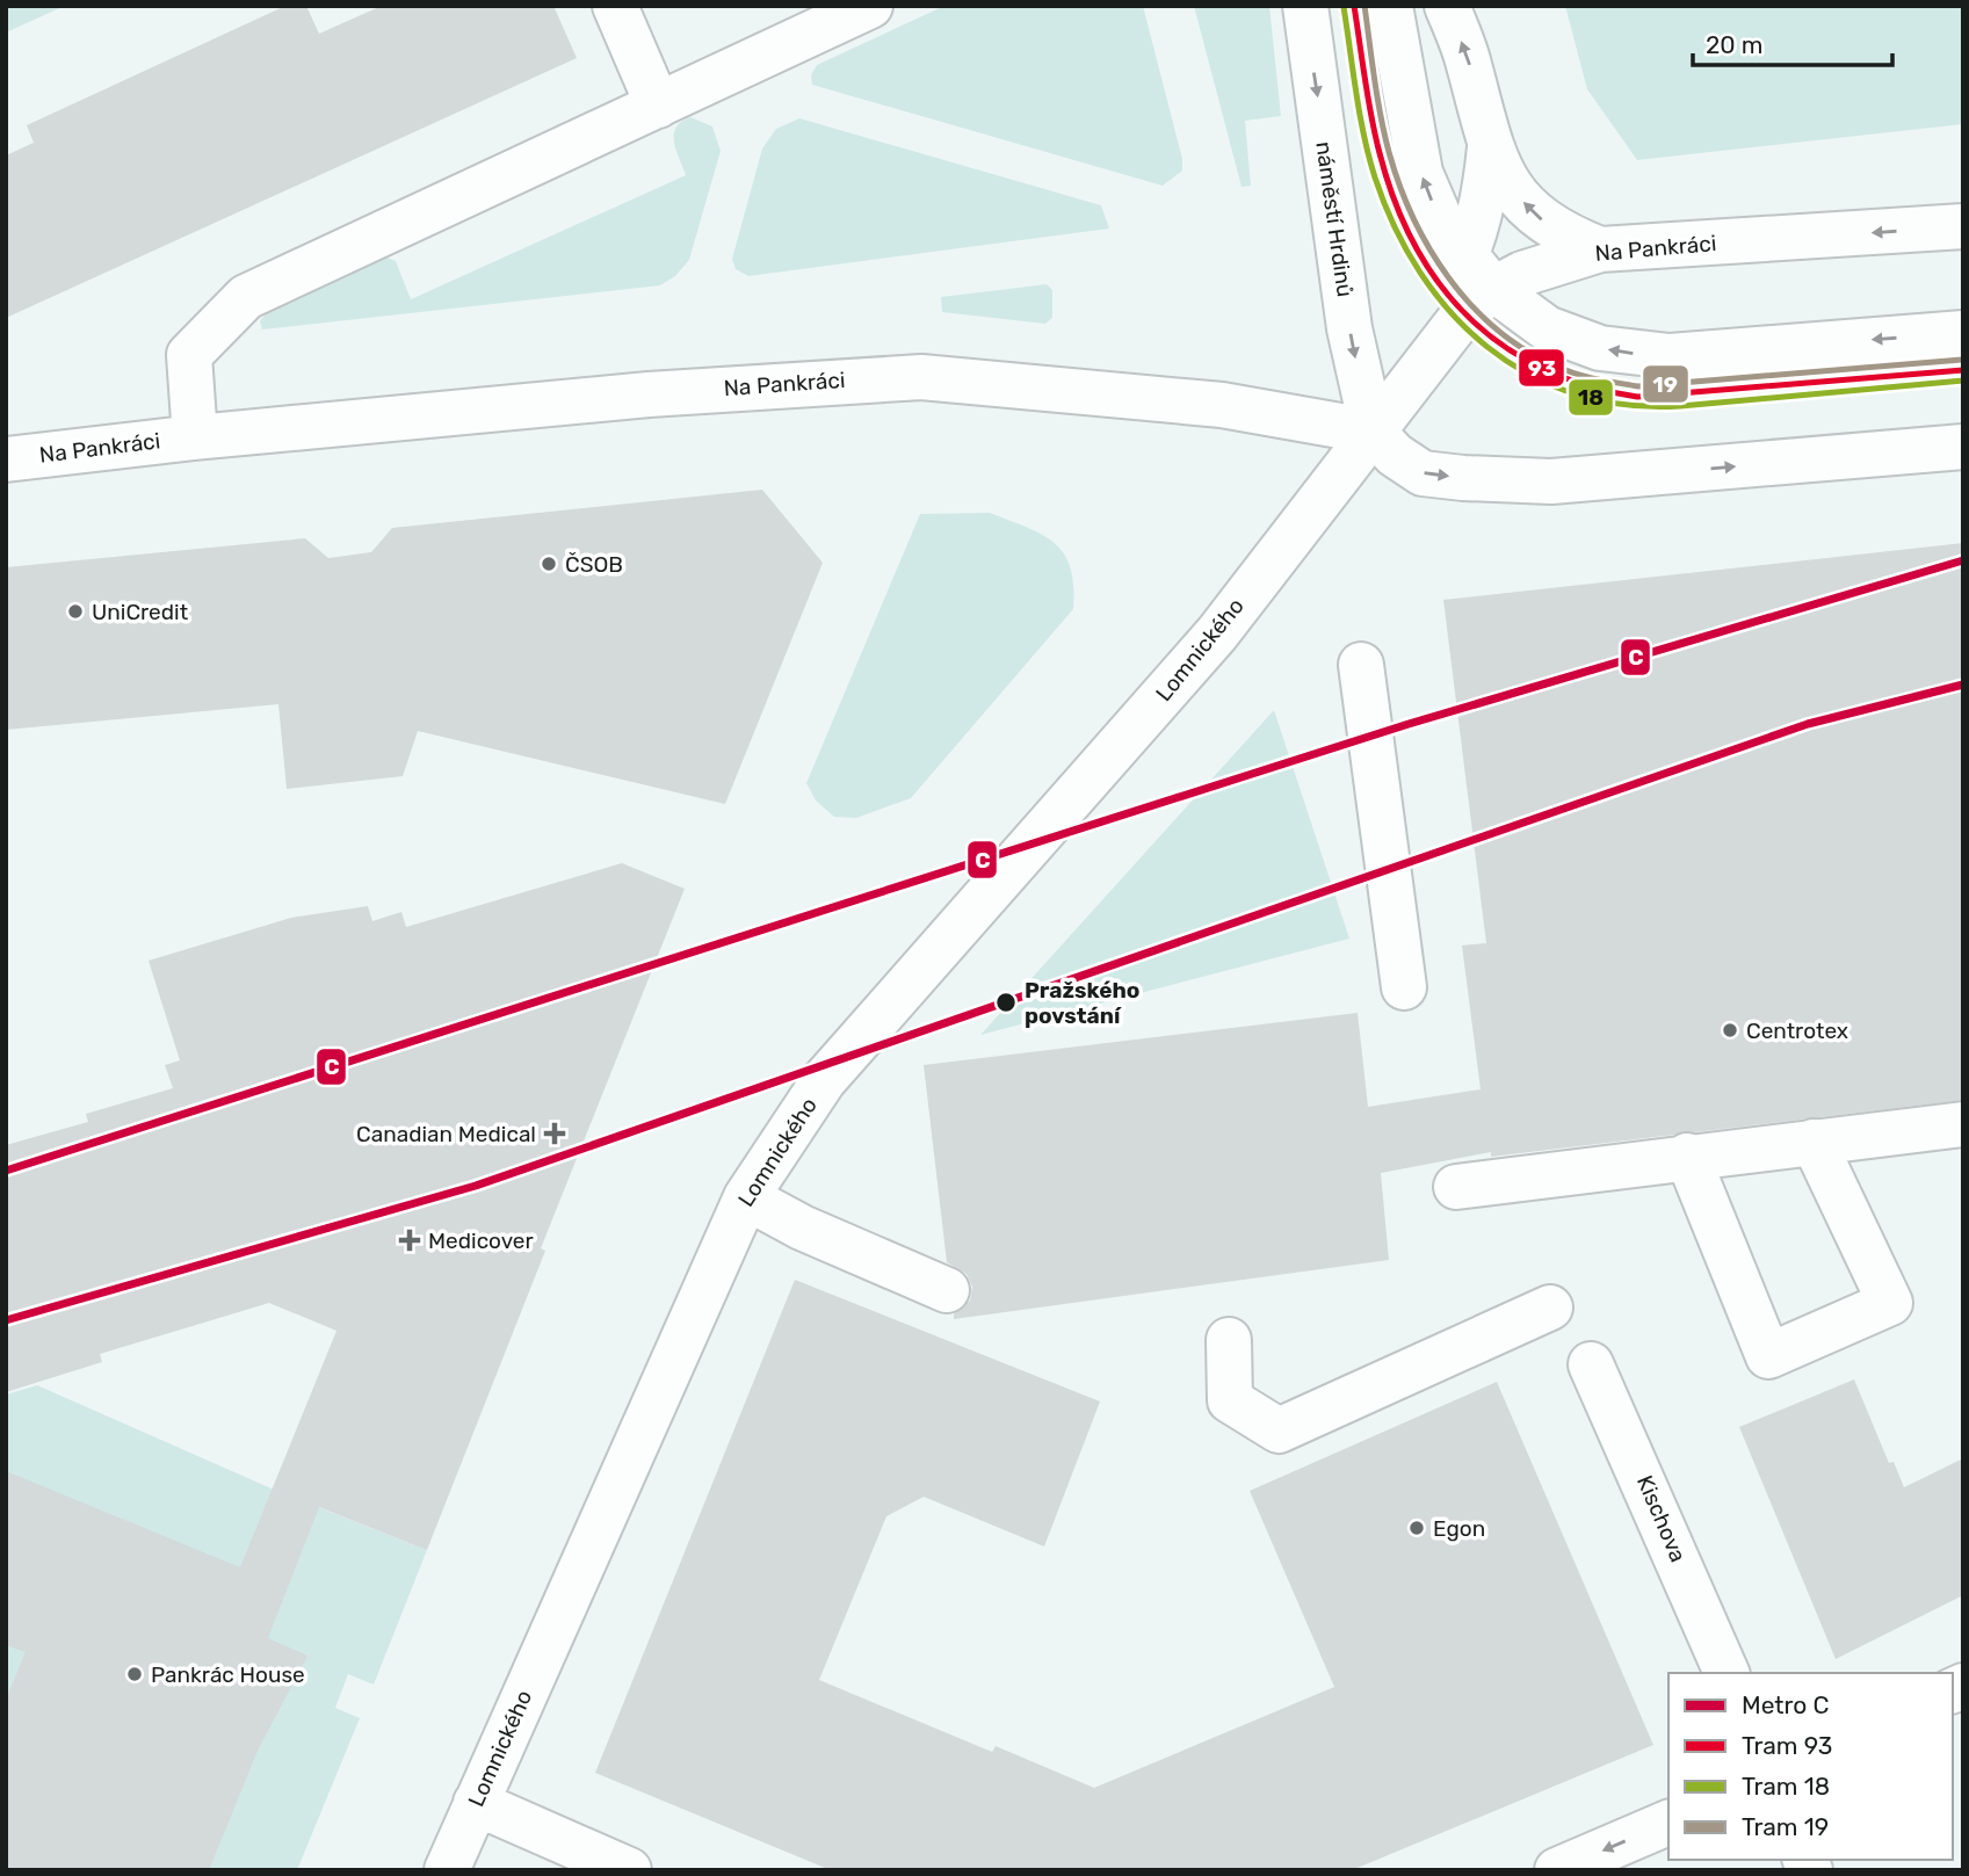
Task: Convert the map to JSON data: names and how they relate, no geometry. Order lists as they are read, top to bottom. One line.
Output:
{"streets":{"street":["náměstí Hrdinů","Na Pankráci","Lomnického","Kischova"]},"crossings":[["náměstí Hrdinů","Na Pankráci"],["náměstí Hrdinů","Lomnického"],["Na Pankráci","Lomnického"]],"places":{"other":["ČSOB","UniCredit","Pražského povstání","Centrotex","Egon","Pankrác House"],"health":["Canadian Medical","Medicover"]},"lines":["tram line 93","tram line 19","tram line 18","metro line C"],"legend":["Metro C","Tram 93","Tram 18","Tram 19"],"scale_bar":"20 m"}
